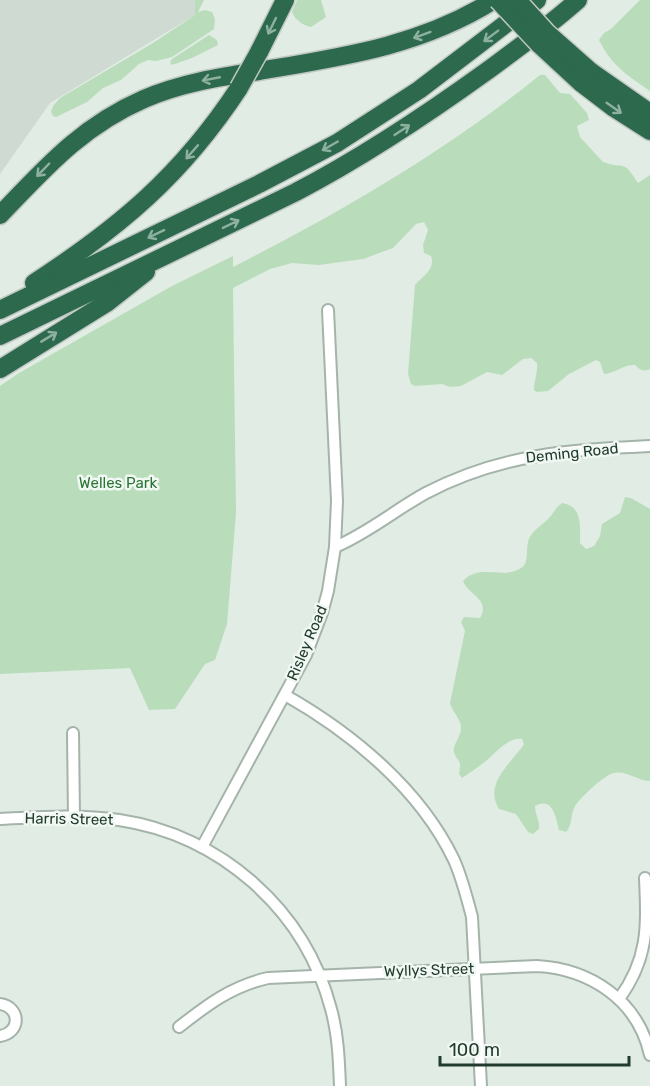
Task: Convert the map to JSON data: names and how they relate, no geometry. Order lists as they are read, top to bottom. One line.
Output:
{"streets":{"street":["Deming Road","Risley Road","Harris Street","Wyllys Street"]},"crossings":[["Deming Road","Risley Road"],["Risley Road","Harris Street"],["Harris Street","Wyllys Street"]],"parks":["Welles Park"],"scale_bar":"100 m"}
